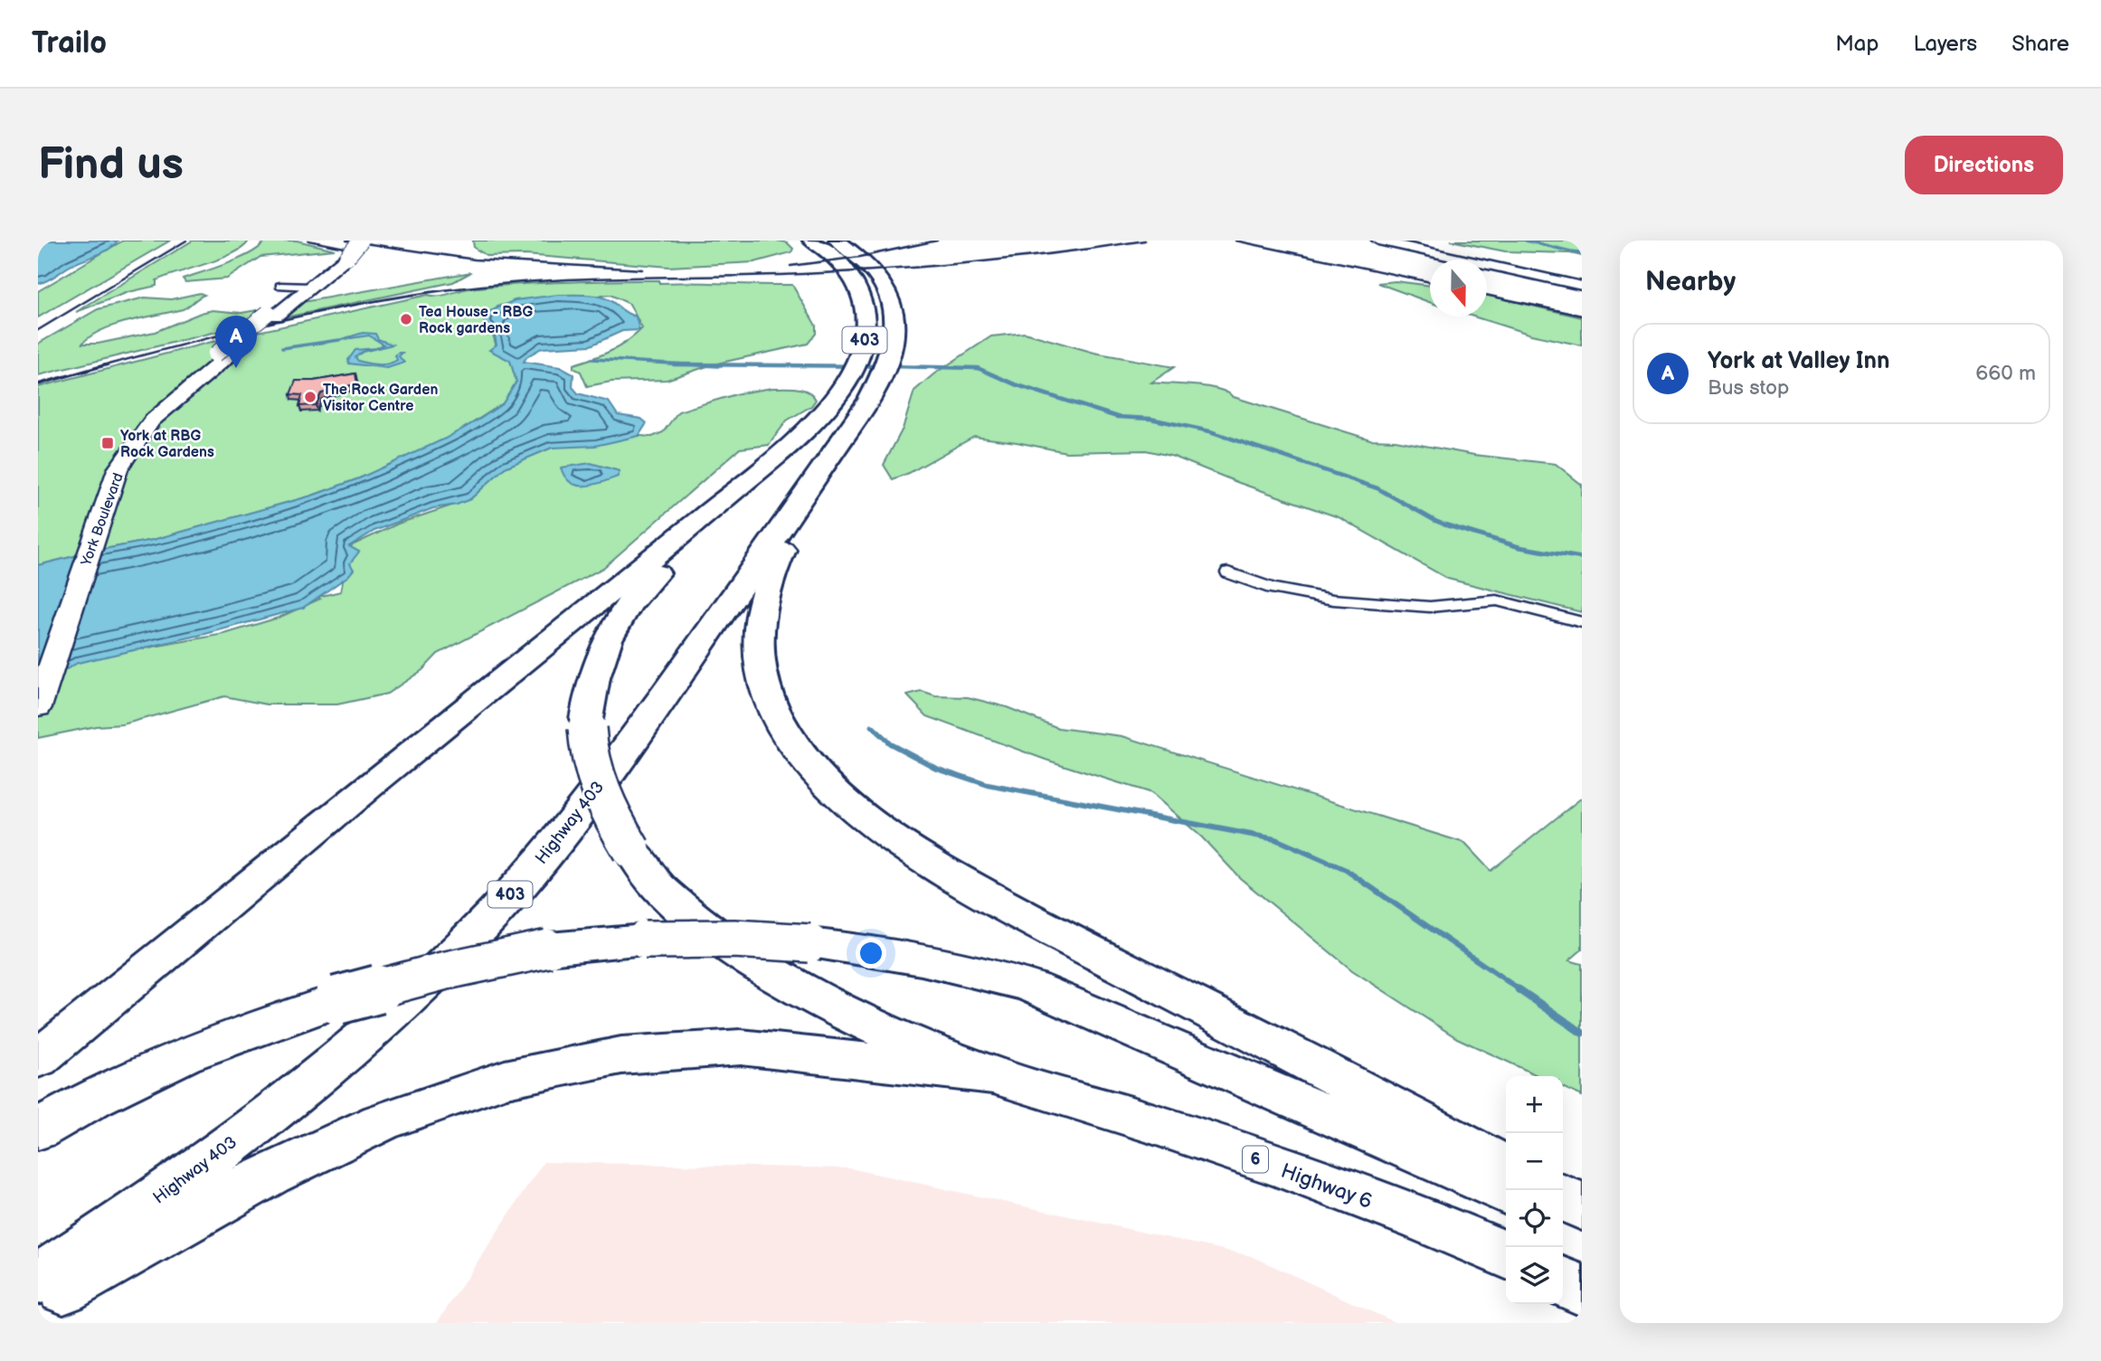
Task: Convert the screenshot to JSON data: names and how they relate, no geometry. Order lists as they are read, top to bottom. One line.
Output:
{"streets":{"highway":["403","Highway 403","6","Highway 6"],"main road":["York Boulevard"]},"places":{"other":["Tea House - RBG Rock gardens","The Rock Garden Visitor Centre"],"transit":["York at RBG Rock Gardens"]},"north":"bottom","page":{"header":"Trailo","nav":["Map","Layers","Share"],"buttons":"Directions","title":"Find us","heading":"Nearby","pins":"A","list":[{"mark":"A","name":"York at Valley Inn","note":"Bus stop","value":"660 m"}],"map_buttons":["+","−"]}}
